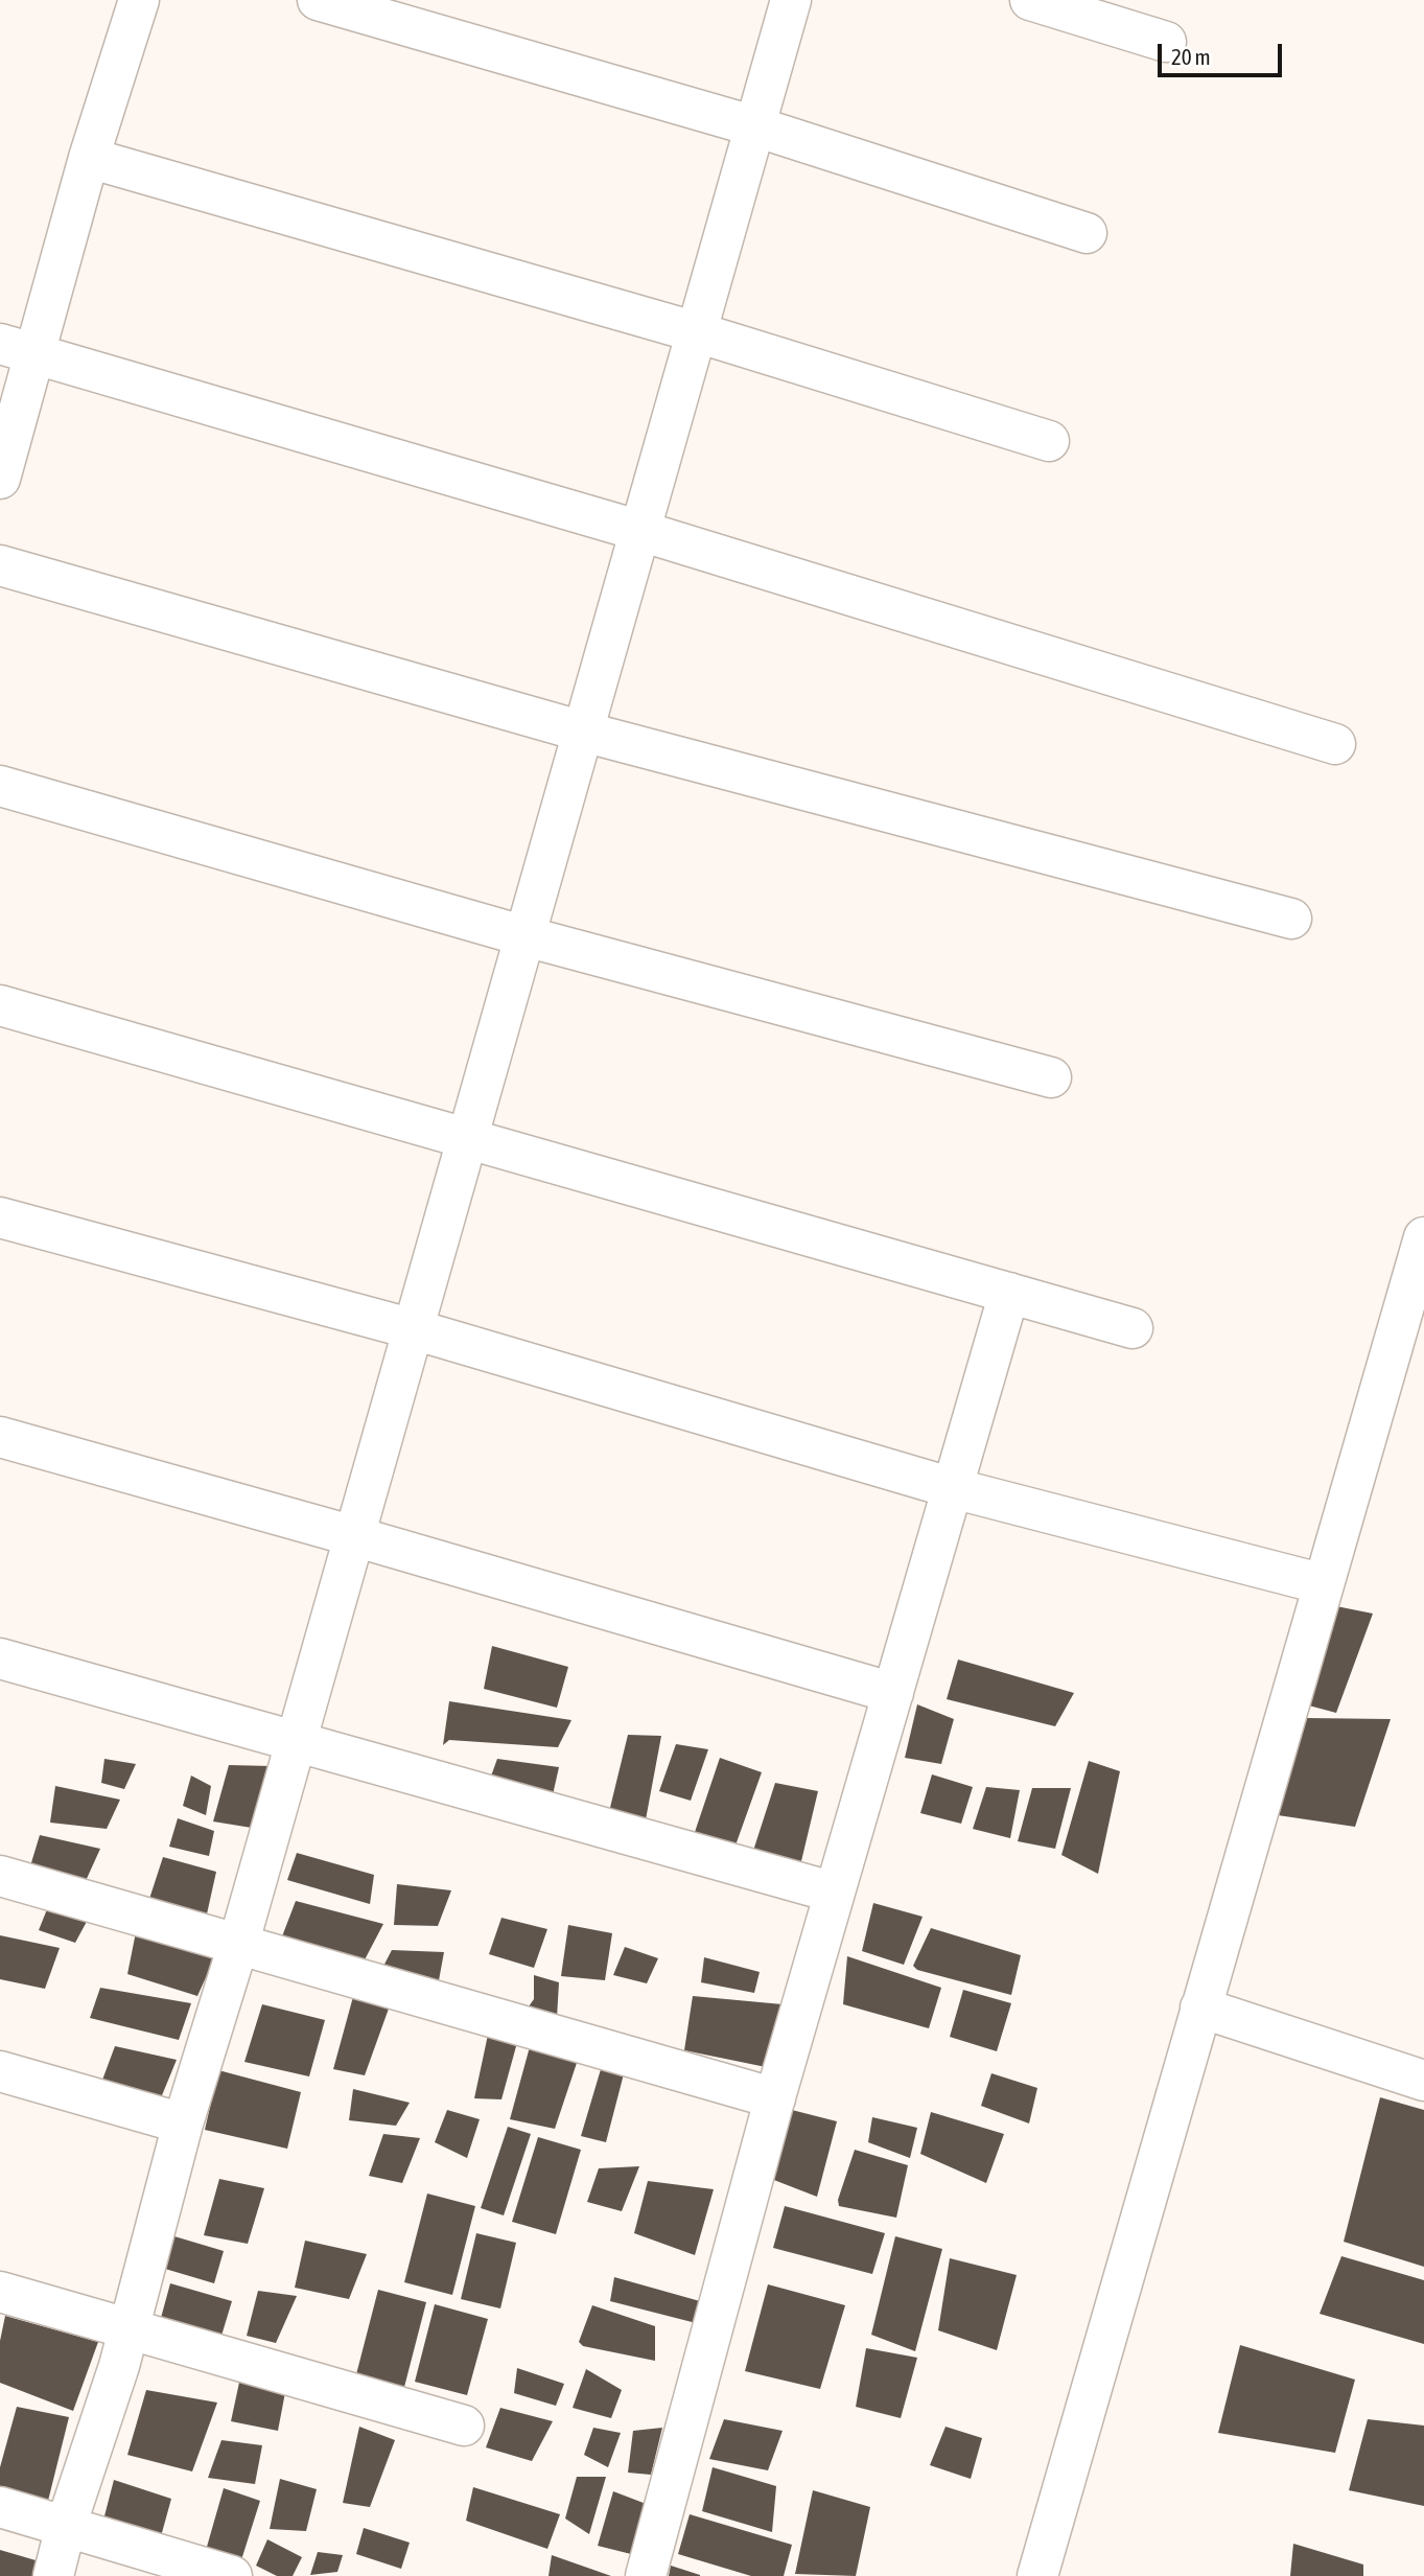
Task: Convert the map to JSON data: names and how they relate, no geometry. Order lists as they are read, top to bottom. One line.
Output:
{"scale_bar":"20 m"}
